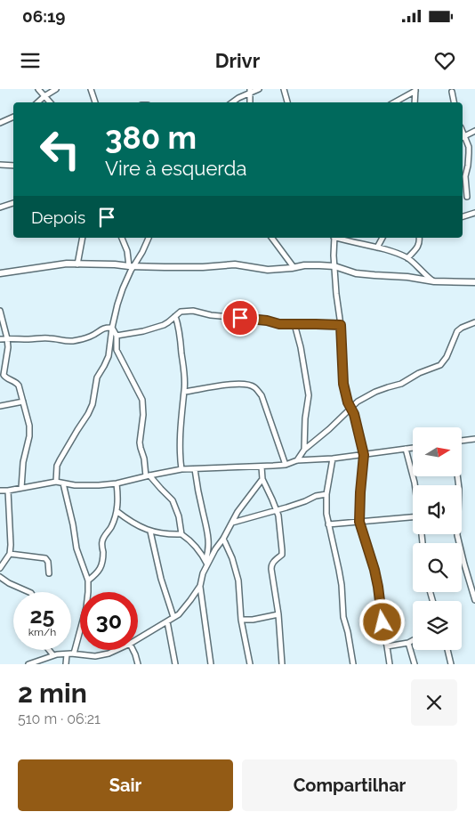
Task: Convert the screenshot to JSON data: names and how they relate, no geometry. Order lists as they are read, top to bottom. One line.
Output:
{"north":"right","page":{"status":"06:19","header":"Drivr","turn":["380 m","Vire à esquerda"],"then":"Depois","speed":"25 km/h","limit":"30","heading":["2 min","510 m · 06:21"],"buttons":["Sair","Compartilhar"]}}
